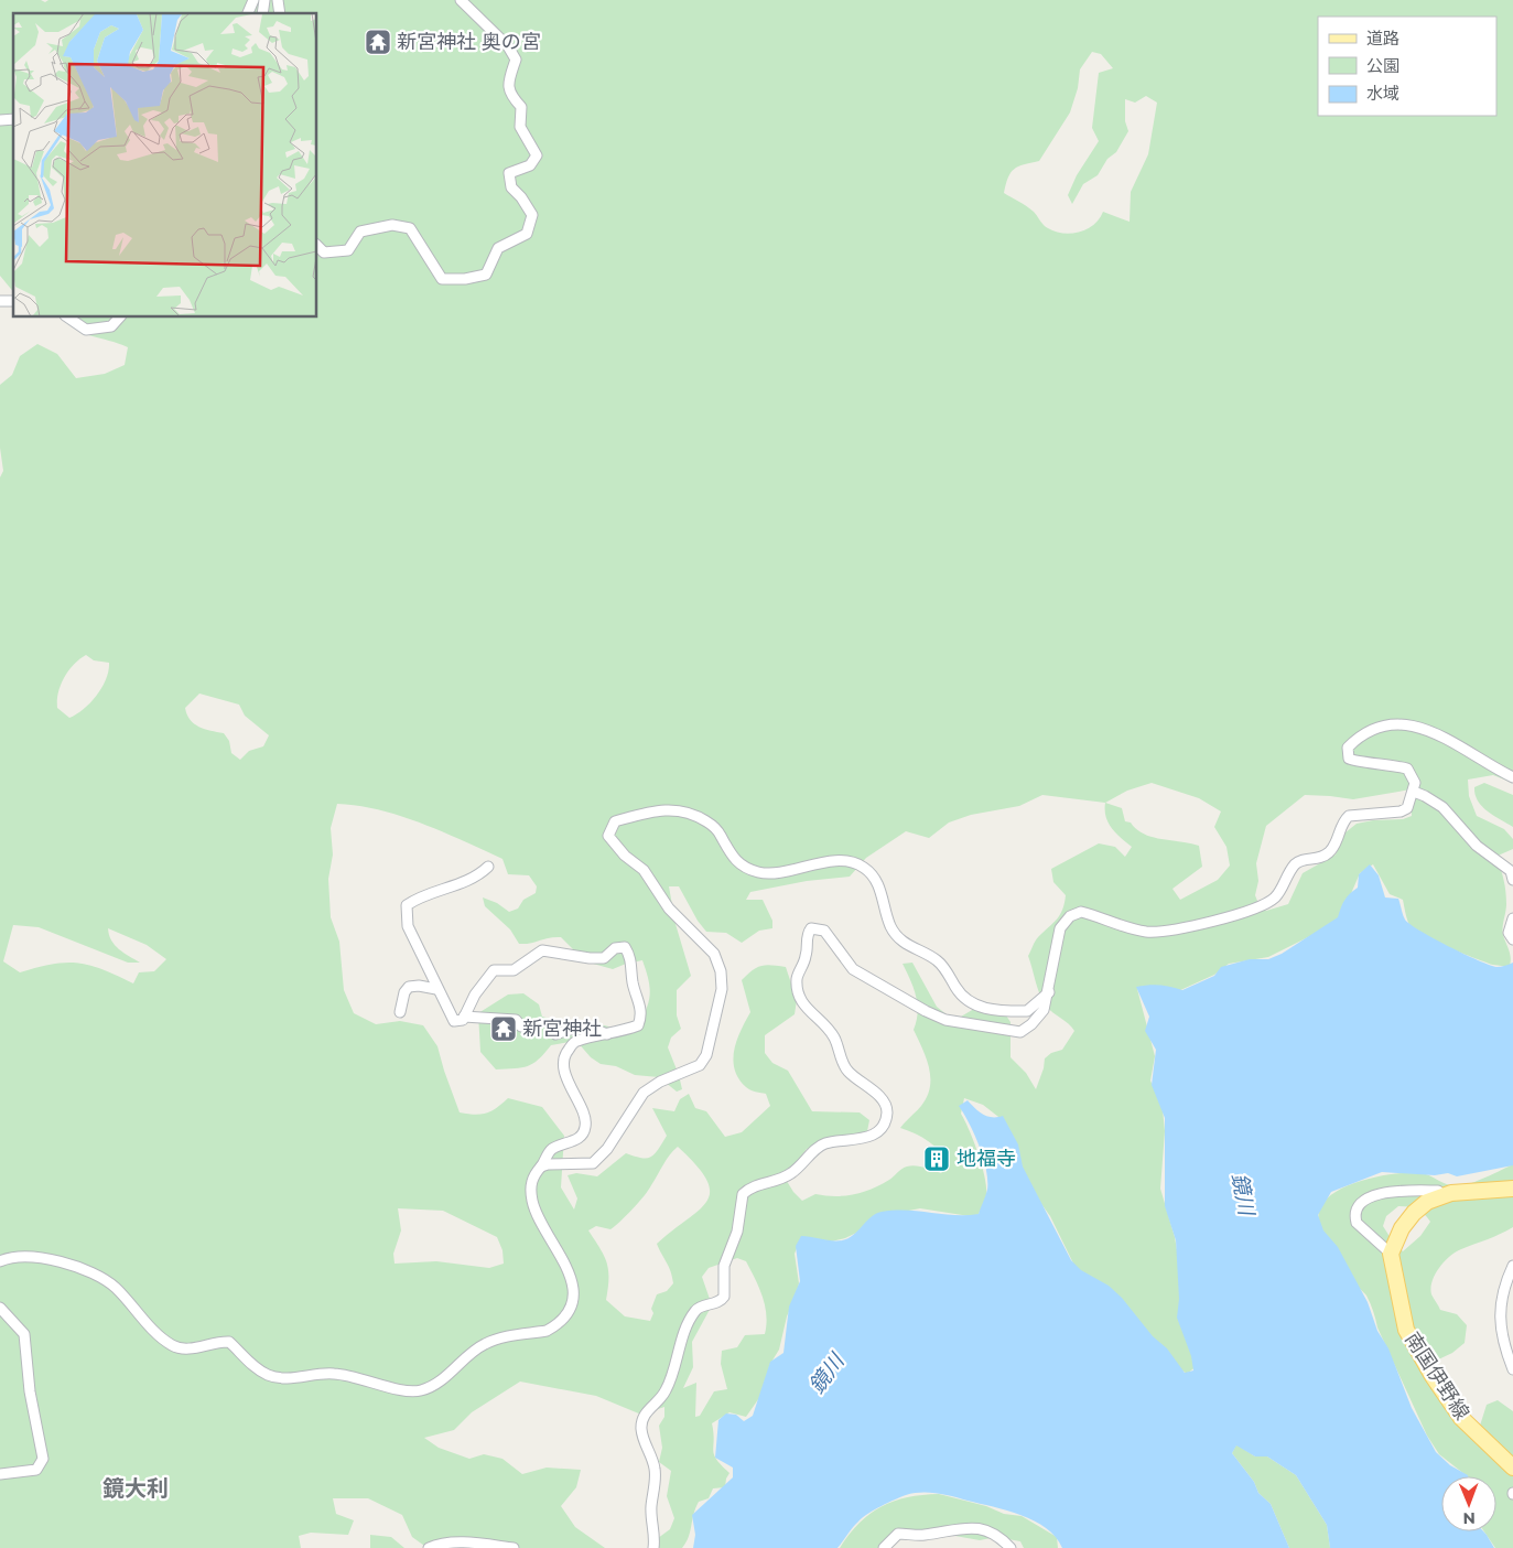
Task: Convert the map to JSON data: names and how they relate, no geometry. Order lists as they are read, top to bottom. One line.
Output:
{"streets":{"main road":["南国伊野線"]},"districts":["鏡大利"],"water":["鏡川"],"places":{"temple":["新宮神社 奥の宮","新宮神社"],"building":["地福寺"]},"legend":["道路","公園","水域"],"north":"bottom"}
